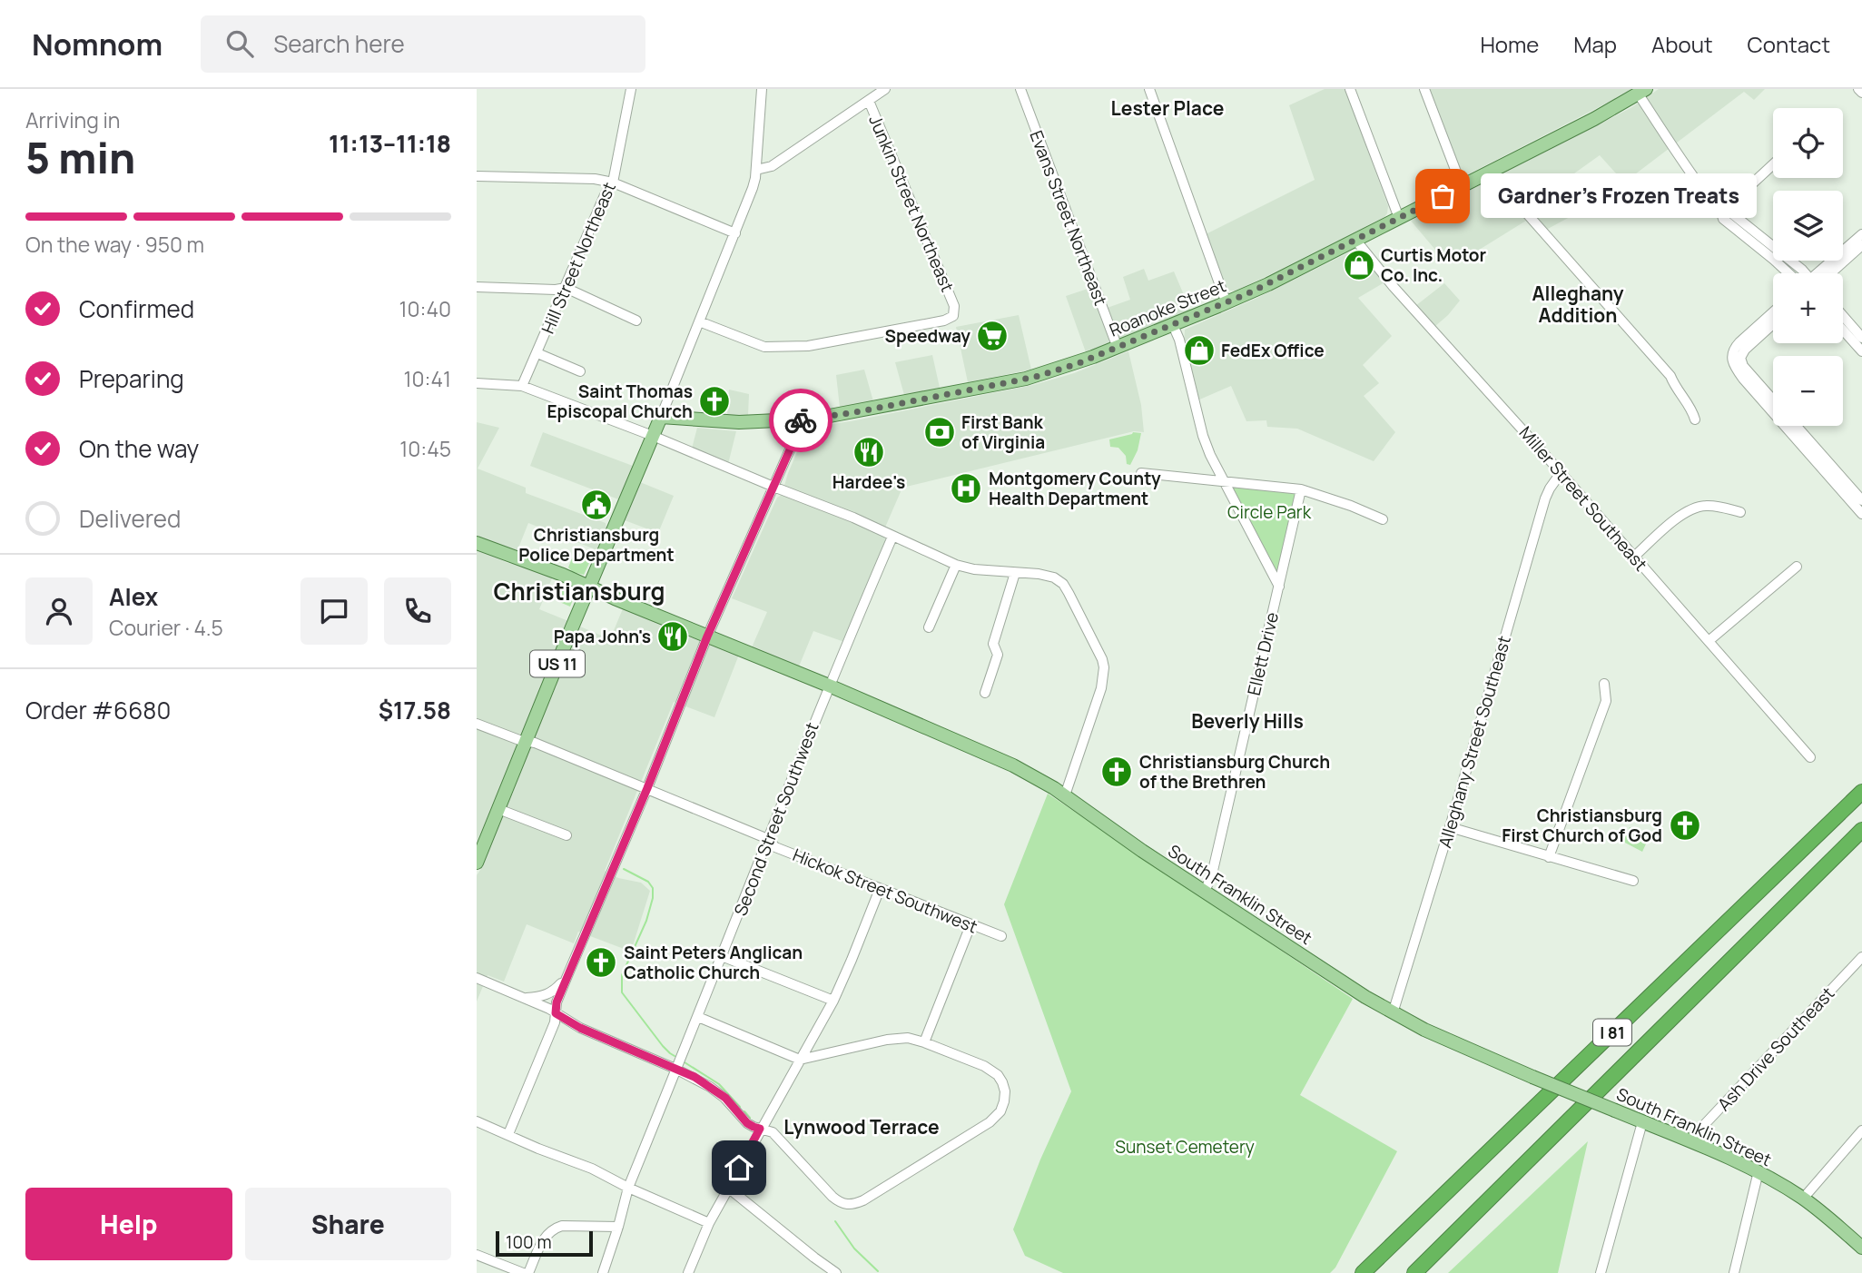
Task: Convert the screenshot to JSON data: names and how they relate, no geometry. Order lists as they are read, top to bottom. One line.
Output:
{"streets":{"highway":["I 81"],"main road":["Roanoke Street","US 11","South Franklin Street"],"street":["Junkin Street Northeast","Evans Street Northeast","Hill Street Northeast","Miller Street Southeast","Ellett Drive","Alleghany Street Southeast","Second Street Southwest","Hickok Street Southwest","Ash Drive Southeast"]},"crossings":[["Evans Street Northeast","Roanoke Street"],["Roanoke Street","Miller Street Southeast"],["Roanoke Street","US 11"],["Miller Street Southeast","Alleghany Street Southeast"],["Ellett Drive","South Franklin Street"],["US 11","Hickok Street Southwest"],["US 11","South Franklin Street"],["Alleghany Street Southeast","South Franklin Street"],["Second Street Southwest","Hickok Street Southwest"],["Second Street Southwest","South Franklin Street"],["South Franklin Street","Ash Drive Southeast"]],"districts":["Lester Place","Alleghany Addition","Christiansburg","Beverly Hills","Lynwood Terrace"],"parks":["Circle Park","Sunset Cemetery"],"places":{"other":["Gardner’s Frozen Treats"],"shop":["Curtis Motor Co. Inc.","FedEx Office"],"supermarket":["Speedway"],"church":["Saint Thomas Episcopal Church","Christiansburg Church of the Brethren","Christiansburg First Church of God","Saint Peters Anglican Catholic Church"],"bank":["First Bank of Virginia"],"restaurant":["Hardee's","Papa John's"],"hospital":["Montgomery County Health Department"],"public building":["Christiansburg Police Department"]},"scale_bar":"100 m","page":{"header":"Nomnom","search":"Search here","nav":["Home","Map","About","Contact"],"heading":["5 min","Arriving in","11:13–11:18"],"panel":["Alex","Courier · 4.5","Order #6680","$17.58"],"map_buttons":["+","−"],"bubble":"Gardner’s Frozen Treats","bar":"On the way · 950 m","list":[["Confirmed","10:40"],["Preparing","10:41"],["On the way","10:45"],"Delivered"],"buttons":["Help","Share"],"scale":"100 m"}}
